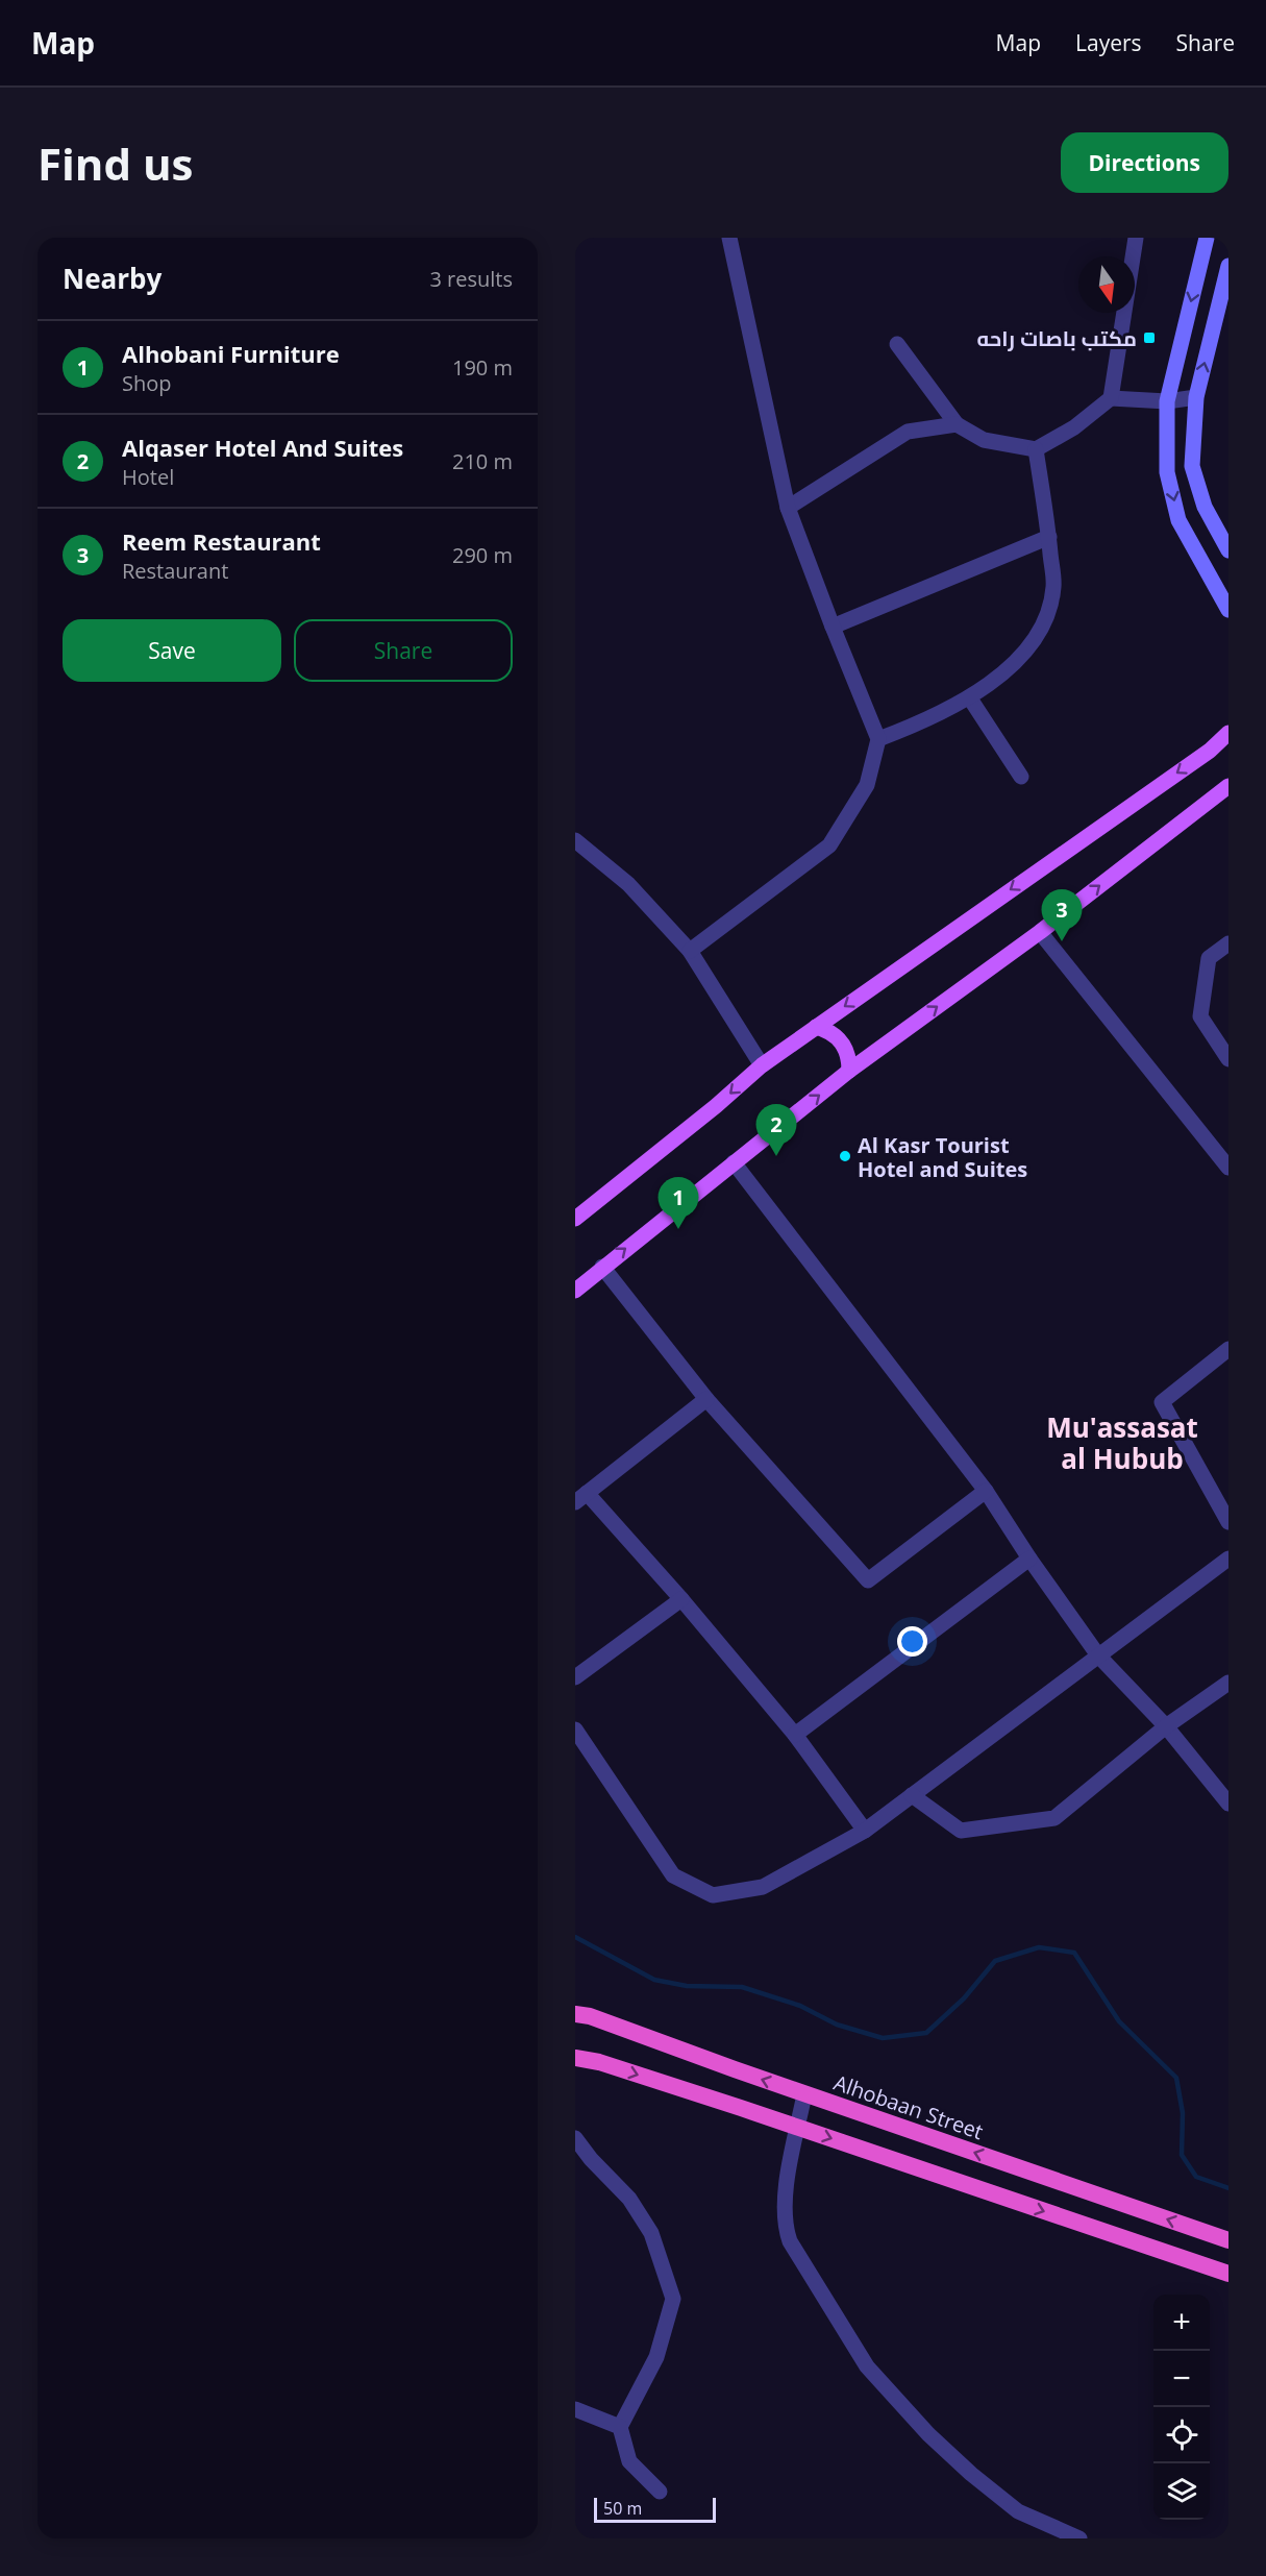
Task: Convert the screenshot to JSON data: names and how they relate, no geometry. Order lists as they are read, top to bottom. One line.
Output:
{"streets":{"highway":["Alhobaan Street"]},"districts":["Mu'assasat al Hubub"],"places":{"transit":["مكتب باصات راحه"],"other":["Al Kasr Tourist Hotel and Suites"]},"scale_bar":"50 m","north":"bottom","page":{"header":"Map","nav":["Map","Layers","Share"],"buttons":["Directions",["Save","Share"]],"title":"Find us","heading":["Nearby","3 results"],"list":[{"mark":"1","name":"Alhobani Furniture","note":"Shop","value":"190 m"},{"mark":"2","name":"Alqaser Hotel And Suites","note":"Hotel","value":"210 m"},{"mark":"3","name":"Reem Restaurant","note":"Restaurant","value":"290 m"}],"pins":["3","2","1"],"map_buttons":["+","−"],"scale":"50 m"}}
